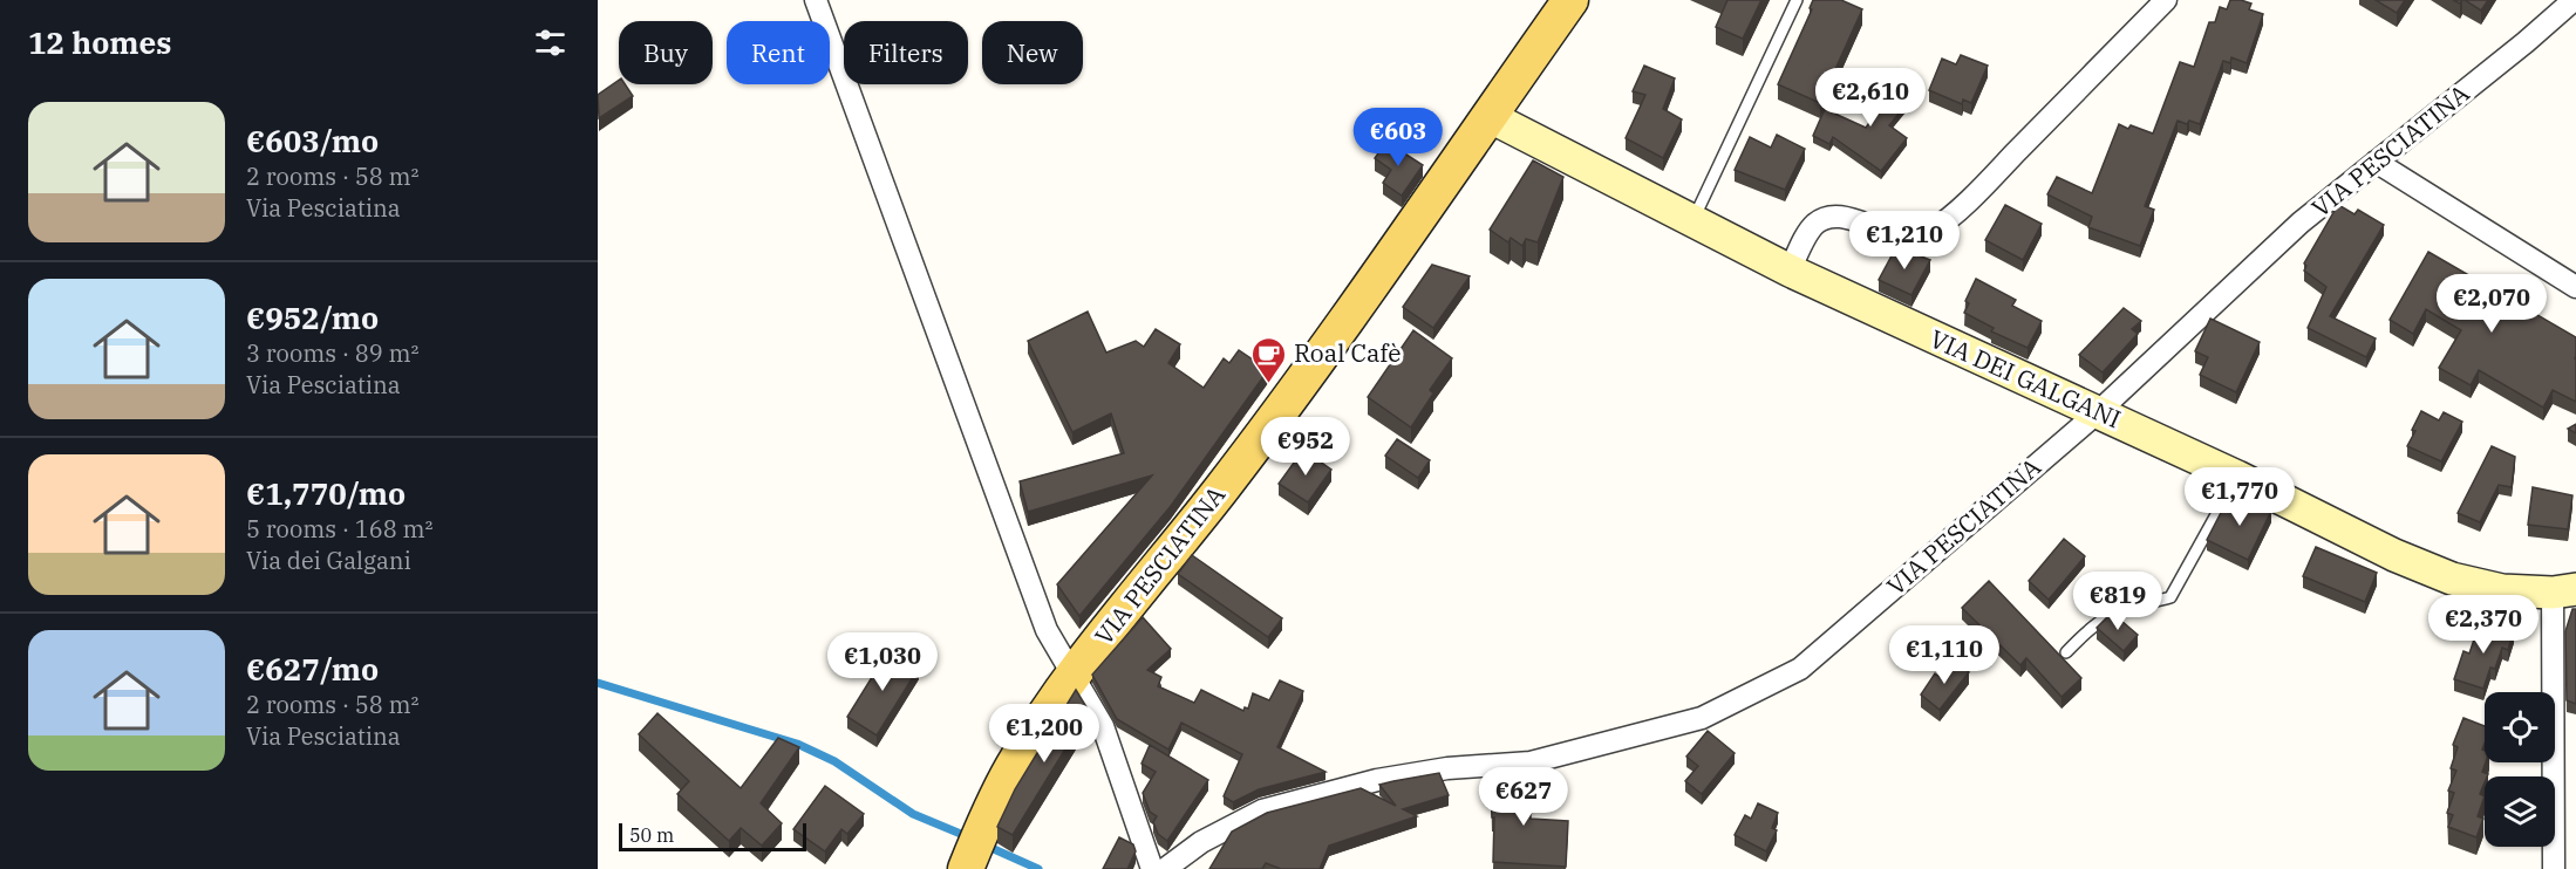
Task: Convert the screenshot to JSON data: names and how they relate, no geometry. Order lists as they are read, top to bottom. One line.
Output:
{"streets":{"main road":["VIA PESCIATINA"],"street":["VIA DEI GALGANI"]},"crossings":[["VIA PESCIATINA","VIA DEI GALGANI"]],"places":{"cafe":["Roal Cafè"]},"scale_bar":"50 m","page":{"heading":"12 homes","chip":["Buy","Rent","Filters","New"],"price":["€2,610","€603","€1,210","€2,070","€952","€1,770","€819","€2,370","€1,110","€1,030","€1,200","€627"],"list":[{"name":"€603/mo","note":"2 rooms · 58 m² · Via Pesciatina"},{"name":"€952/mo","note":"3 rooms · 89 m² · Via Pesciatina"},{"name":"€1,770/mo","note":"5 rooms · 168 m² · Via dei Galgani"},{"name":"€627/mo","note":"2 rooms · 58 m² · Via Pesciatina"}],"scale":"50 m"}}
